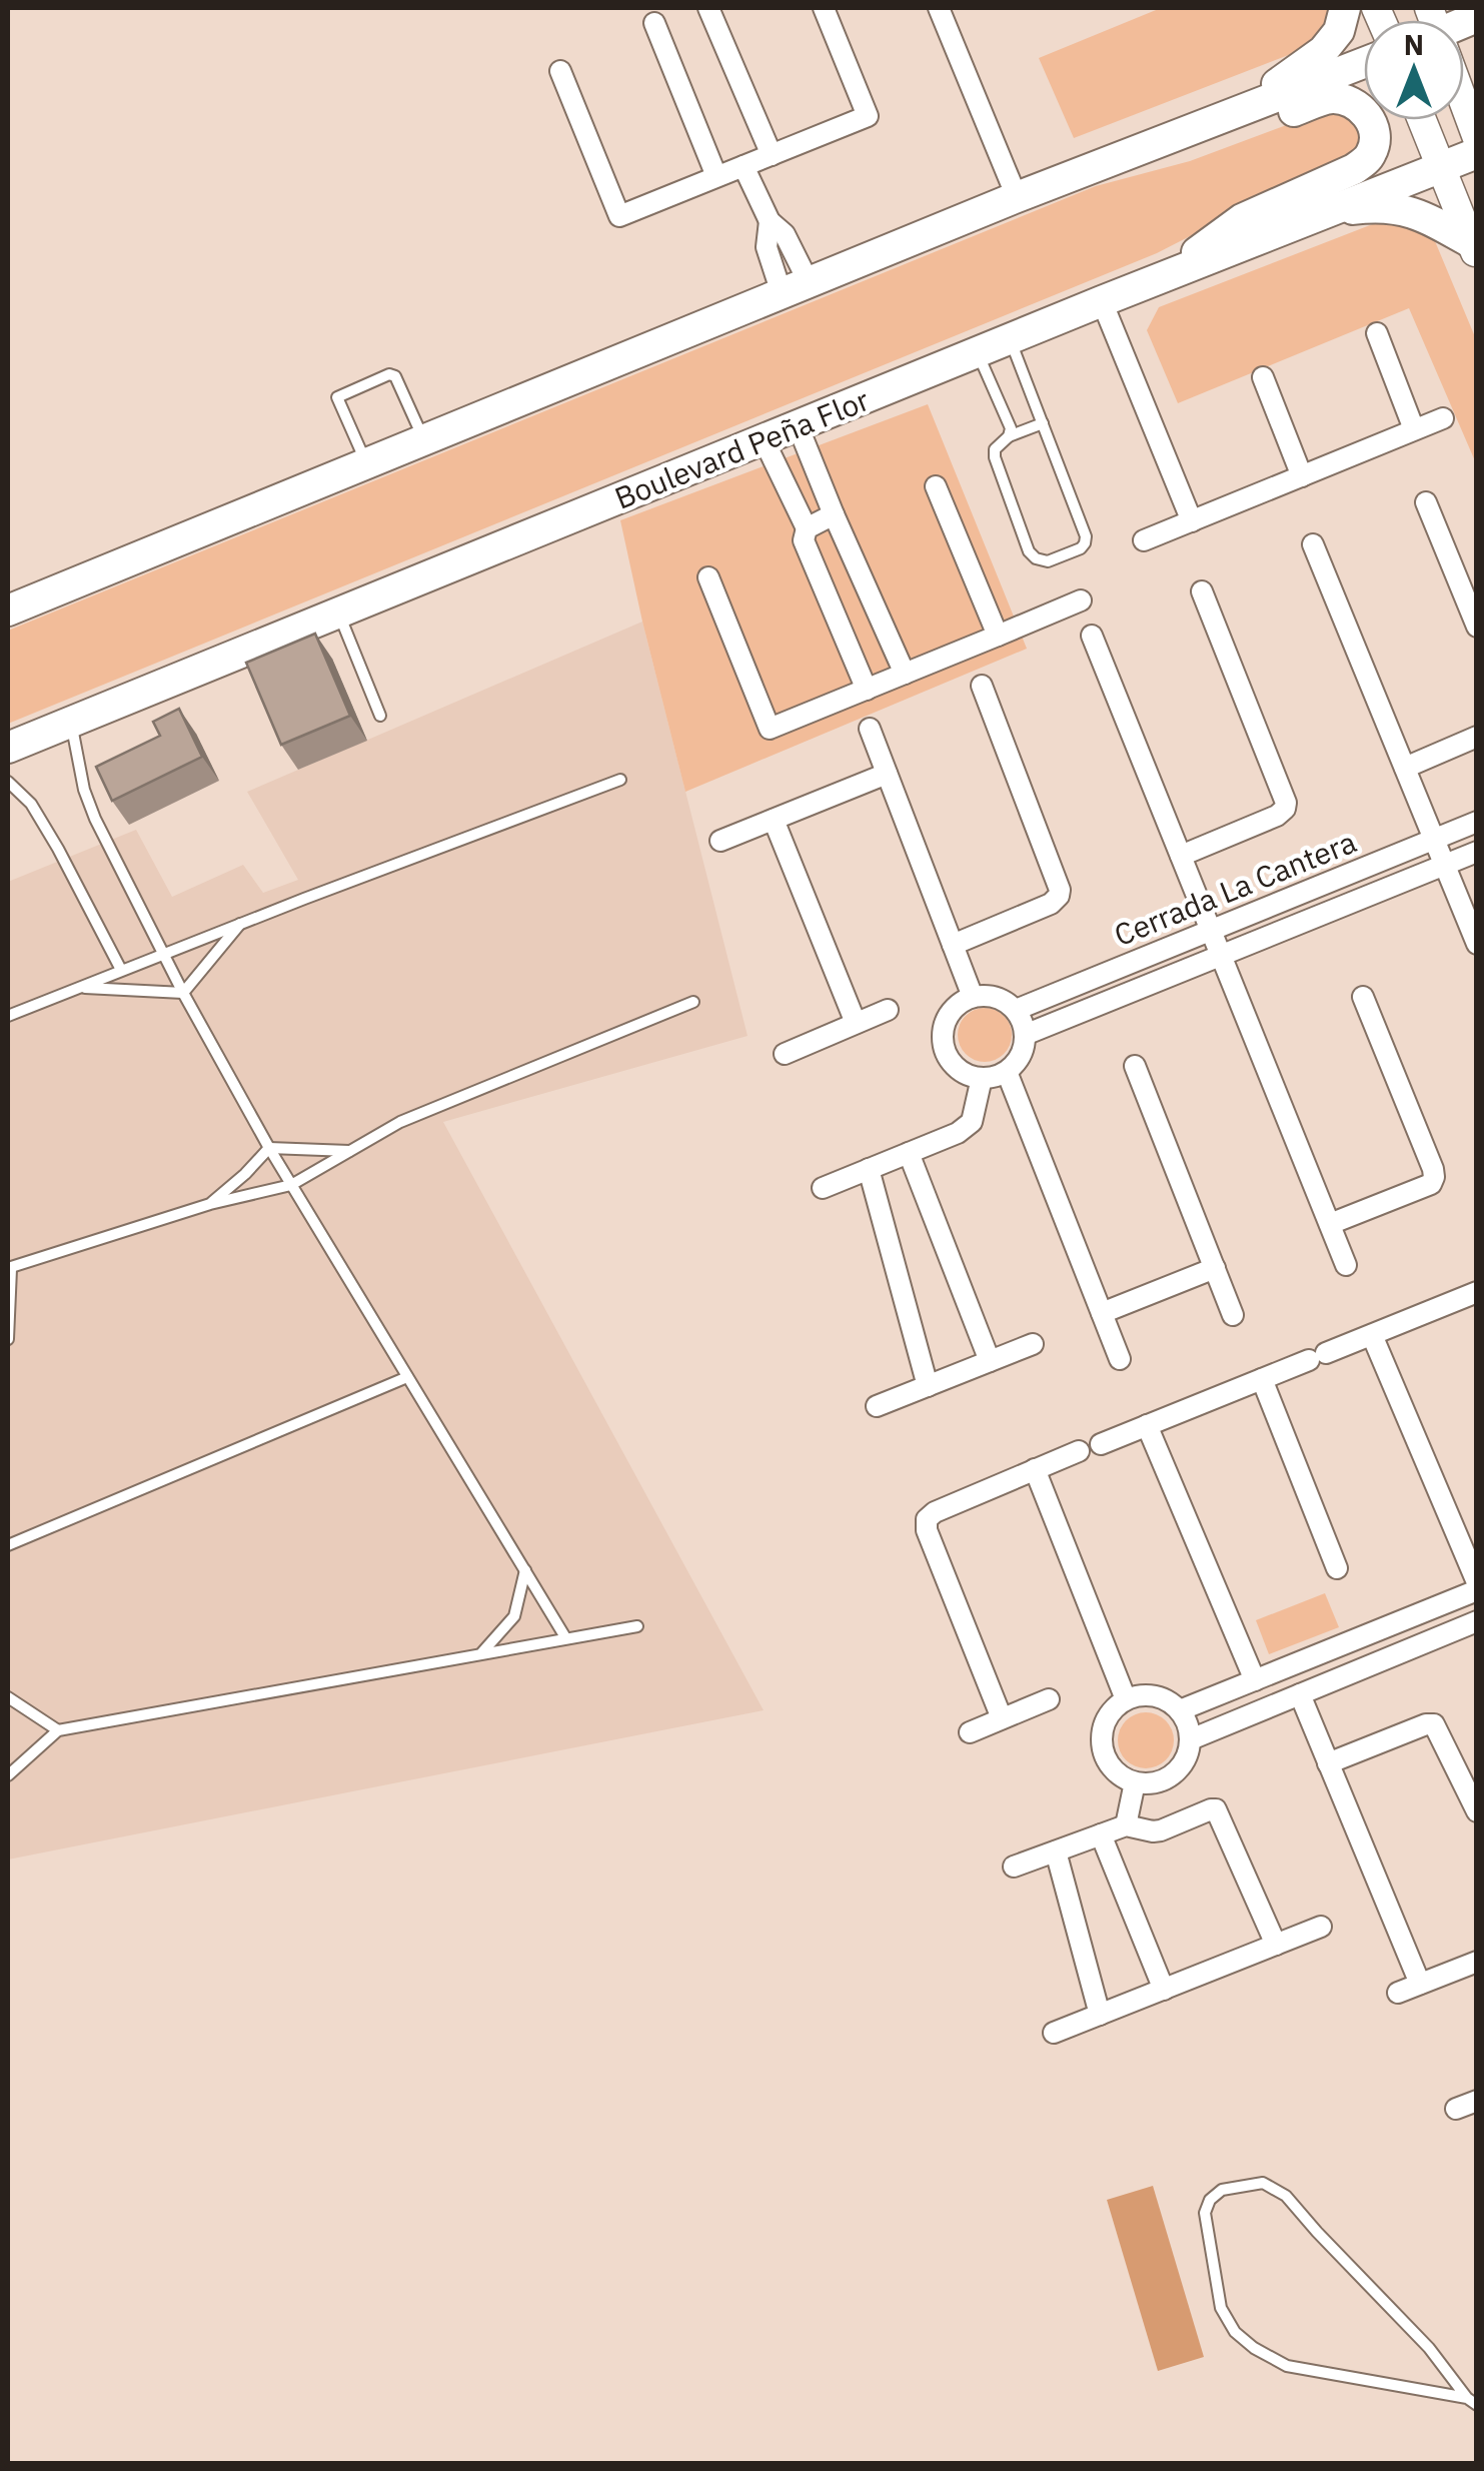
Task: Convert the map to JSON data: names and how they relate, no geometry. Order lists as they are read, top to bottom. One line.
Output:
{"streets":{"main road":["Boulevard Peña Flor"],"street":["Cerrada La Cantera"]},"north":"top"}
